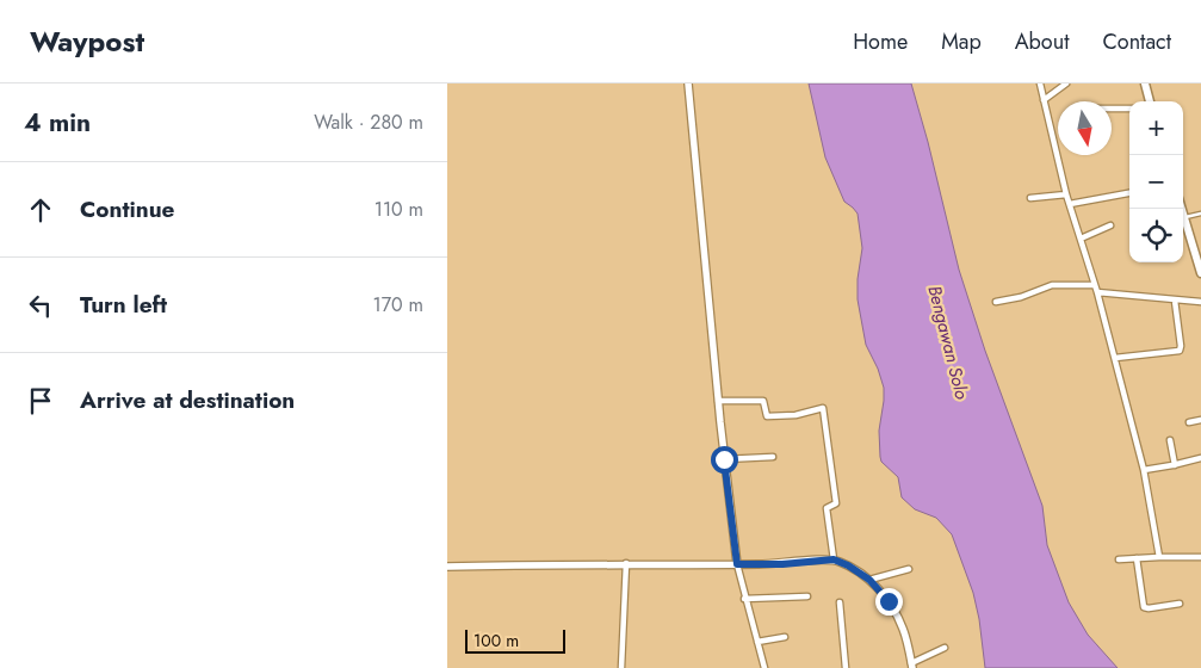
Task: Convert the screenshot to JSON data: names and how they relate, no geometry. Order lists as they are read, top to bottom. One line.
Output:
{"water":["Bengawan Solo"],"scale_bar":"100 m","north":"bottom","page":{"header":"Waypost","nav":["Home","Map","About","Contact"],"heading":["4 min","Walk · 280 m"],"map_buttons":["+","−"],"list":[["Continue","110 m"],["Turn left","170 m"],"Arrive at destination"],"scale":"100 m"}}
